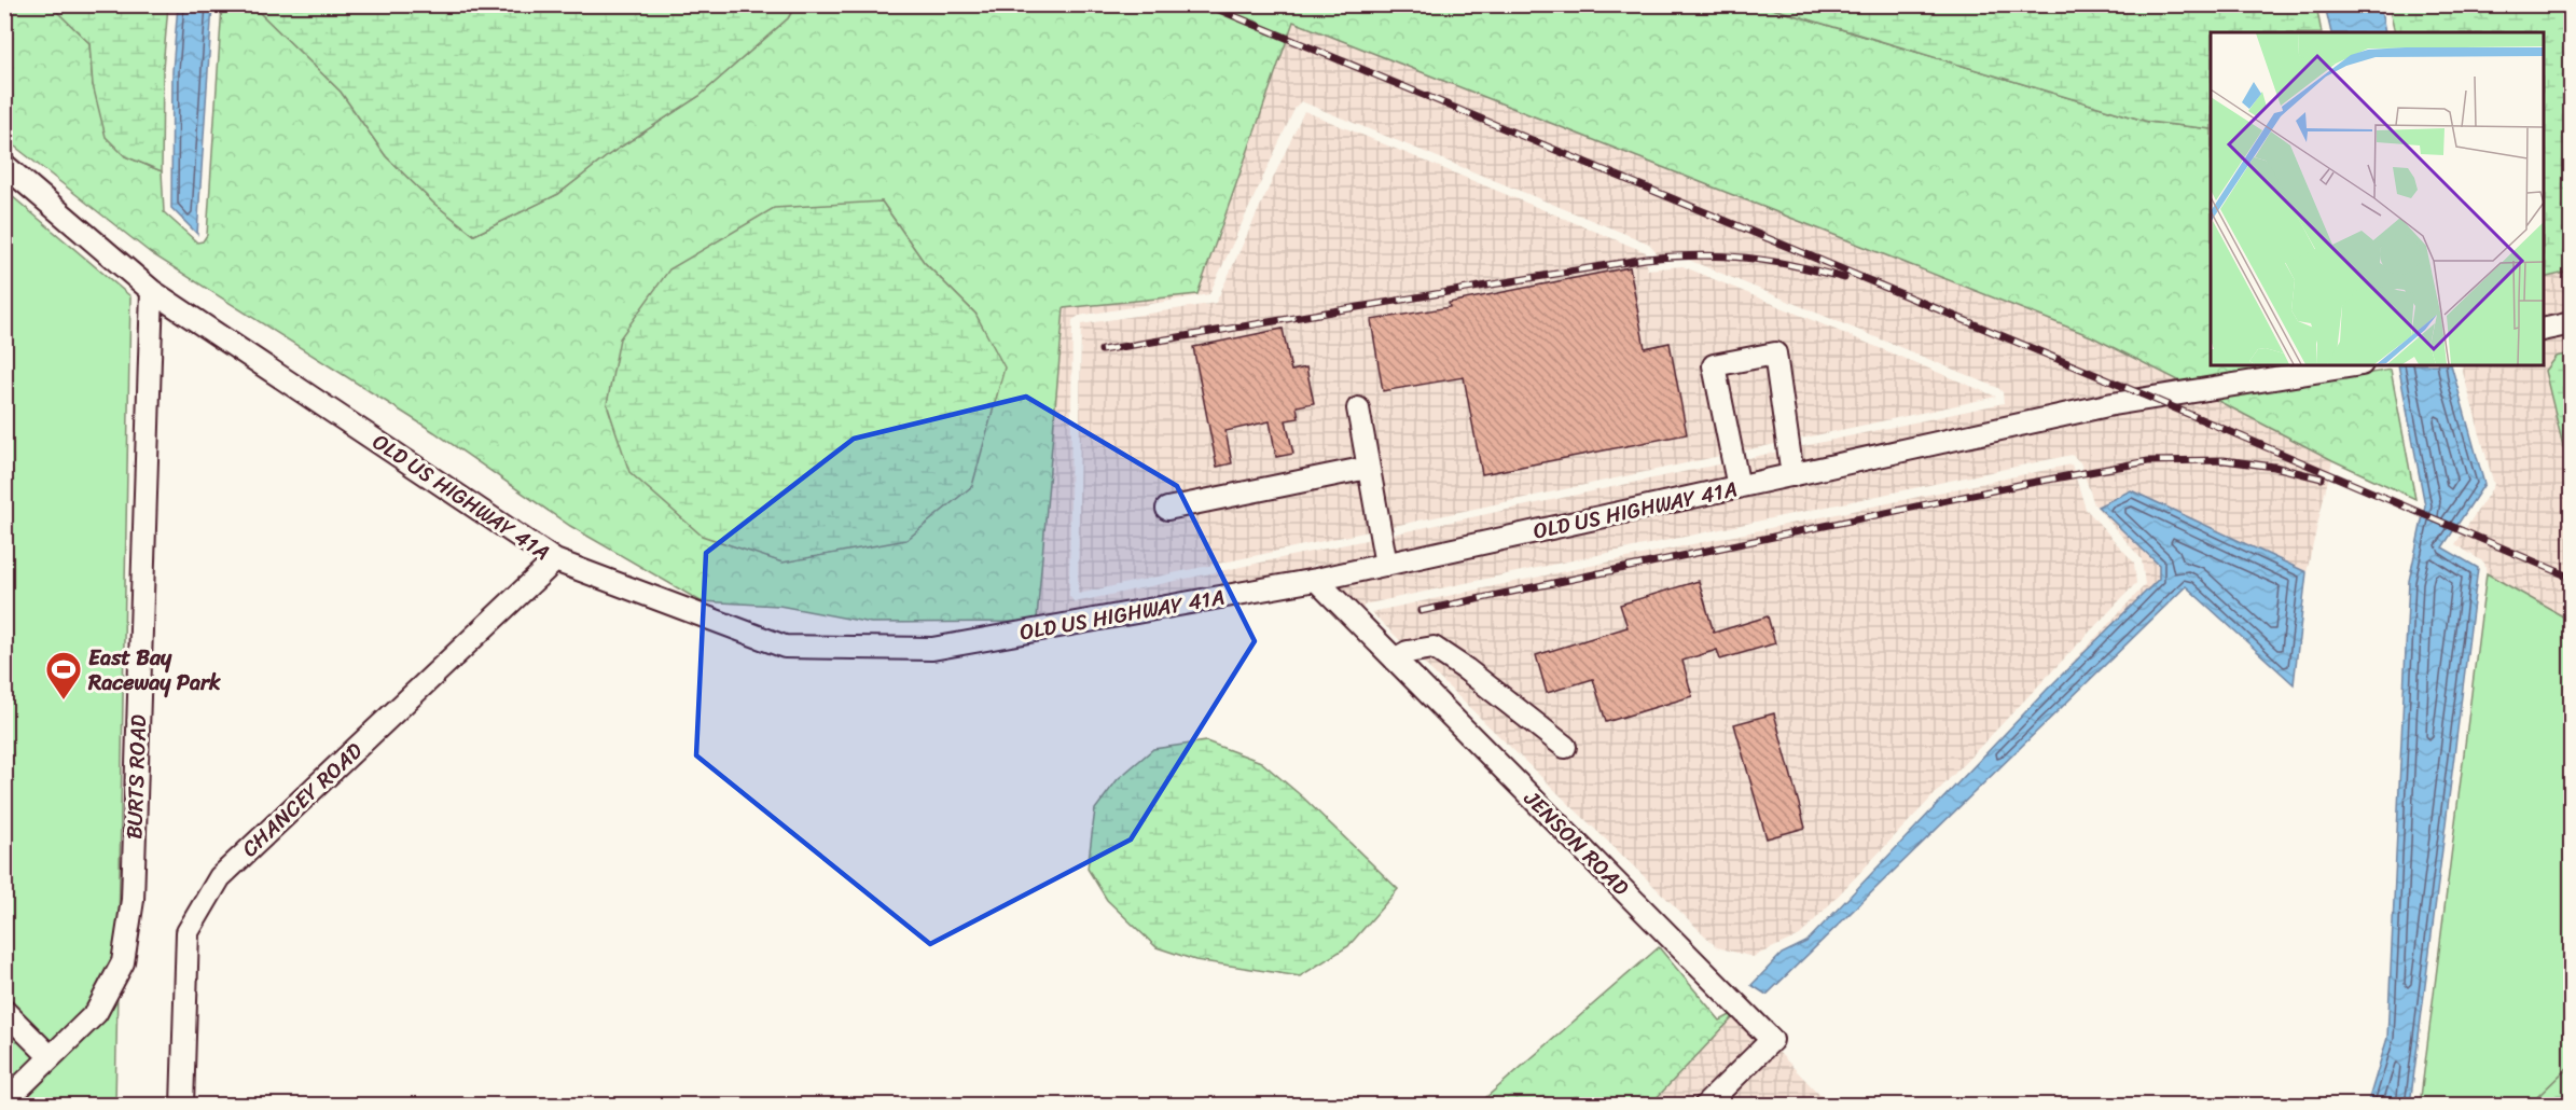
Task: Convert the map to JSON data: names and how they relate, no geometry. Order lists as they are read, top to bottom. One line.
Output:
{"streets":{"street":["OLD US HIGHWAY 41A","BURTS ROAD","CHANCEY ROAD","JENSON ROAD"]},"crossings":[["OLD US HIGHWAY 41A","BURTS ROAD"],["OLD US HIGHWAY 41A","CHANCEY ROAD"],["OLD US HIGHWAY 41A","JENSON ROAD"]],"places":{"sports":["East Bay Raceway Park"]}}
